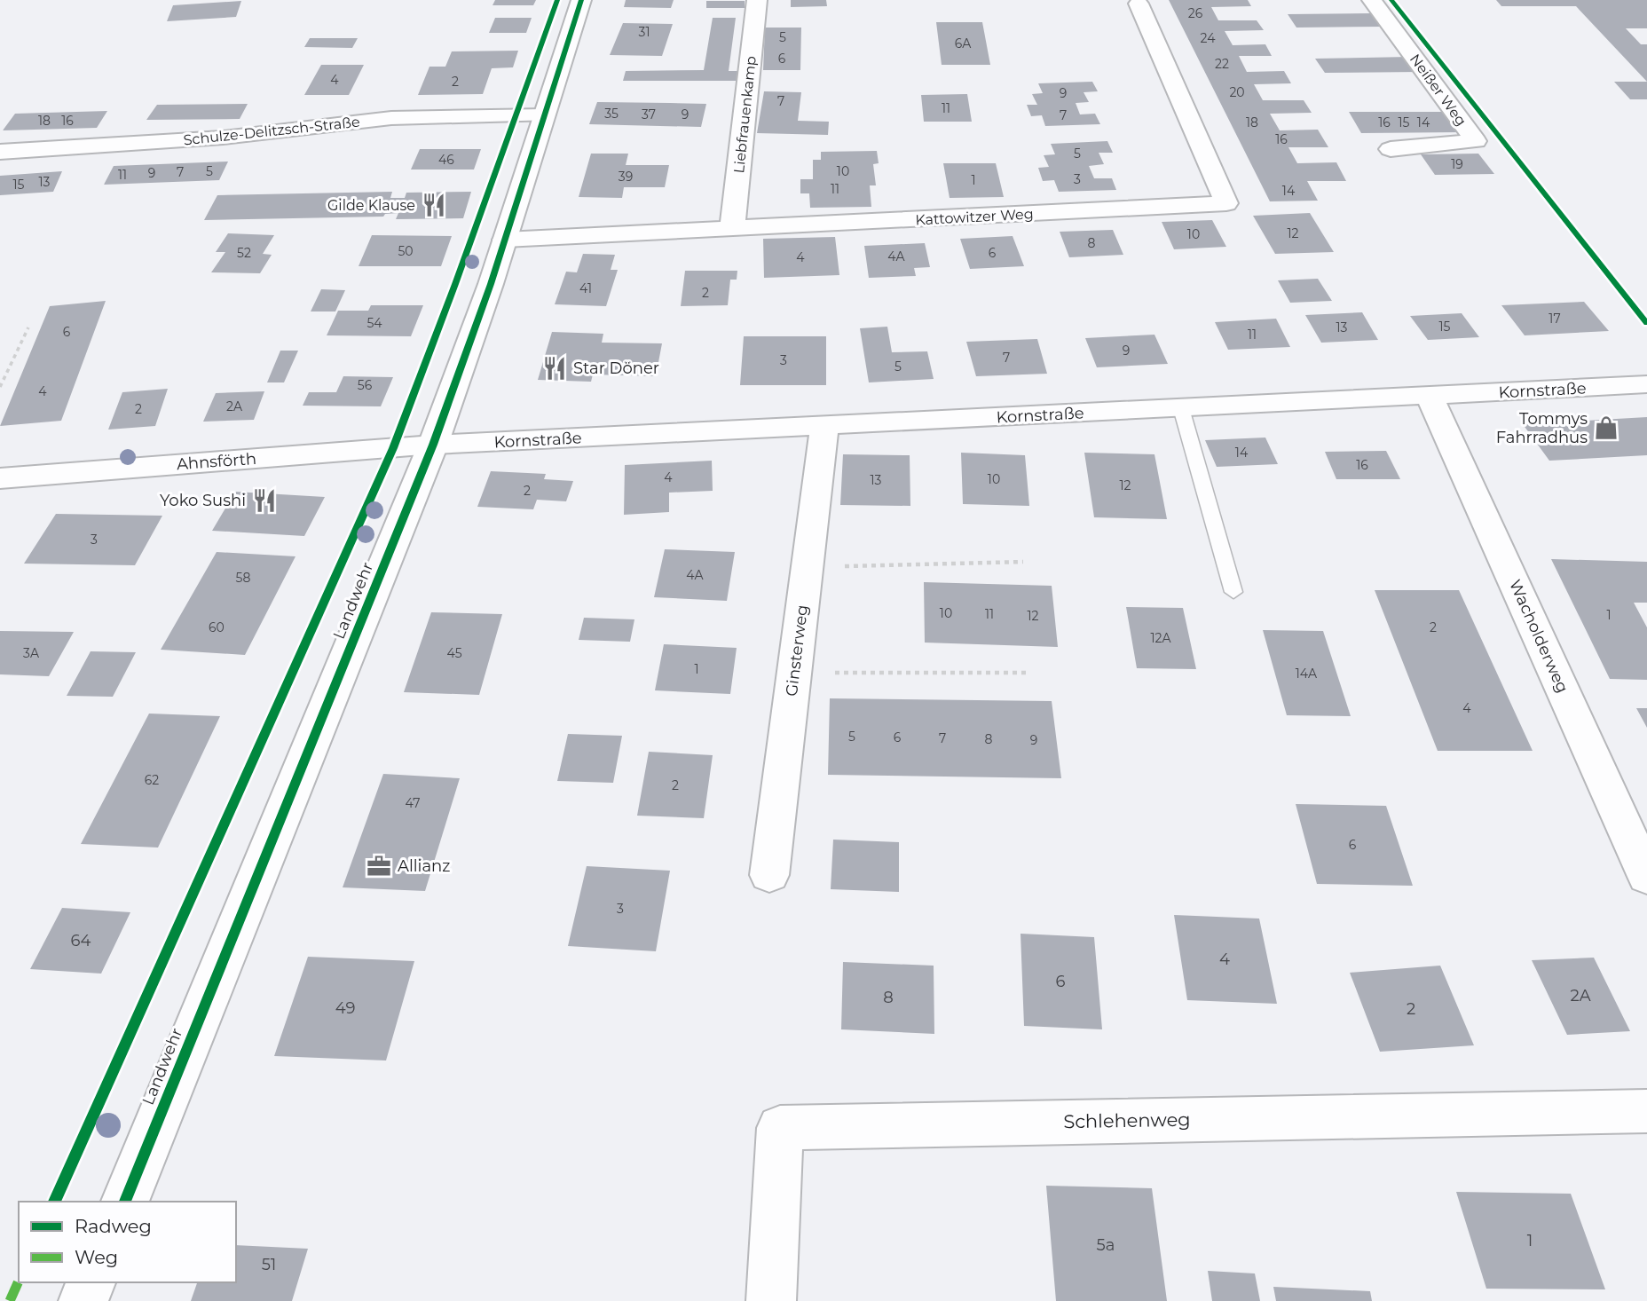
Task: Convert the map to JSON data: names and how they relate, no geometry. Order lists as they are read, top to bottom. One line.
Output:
{"streets":{"street":["Neißer Weg","Liebfrauenkamp","Schulze-Delitzsch-Straße","Kattowitzer Weg","Kornstraße","Ahnsförth","Landwehr","Wacholderweg","Ginsterweg","Schlehenweg"]},"crossings":[["Liebfrauenkamp","Kattowitzer Weg"],["Schulze-Delitzsch-Straße","Landwehr"],["Kattowitzer Weg","Landwehr"],["Kornstraße","Ahnsförth"],["Kornstraße","Landwehr"],["Kornstraße","Wacholderweg"],["Kornstraße","Ginsterweg"],["Ahnsförth","Landwehr"]],"places":{"restaurant":["Gilde Klause","Star Döner","Yoko Sushi"],"shop":["Tommys Fahrradhus"],"office":["Allianz"]},"house_numbers":["26","31","5","24","6A","6","22","4","2","20","9","7","11","35","37","9","7","18","16","18","16","15","14","16","5","46","19","5","10","7","9","11","39","3","1","13","15","11","14","12","10","8","50","52","6","4A","4","41","2","17","54","15","13","6","11","9","7","3","5","56","4","2A","2","14","16","4","10","13","12","2","3","4A","58","10","11","1","12","60","2","12A","3A","45","1","14A","4","5","6","7","8","9","62","2","47","6","3","64","4","6","2A","8","49","2","1","5a","51"],"legend":["Radweg","Weg"]}
